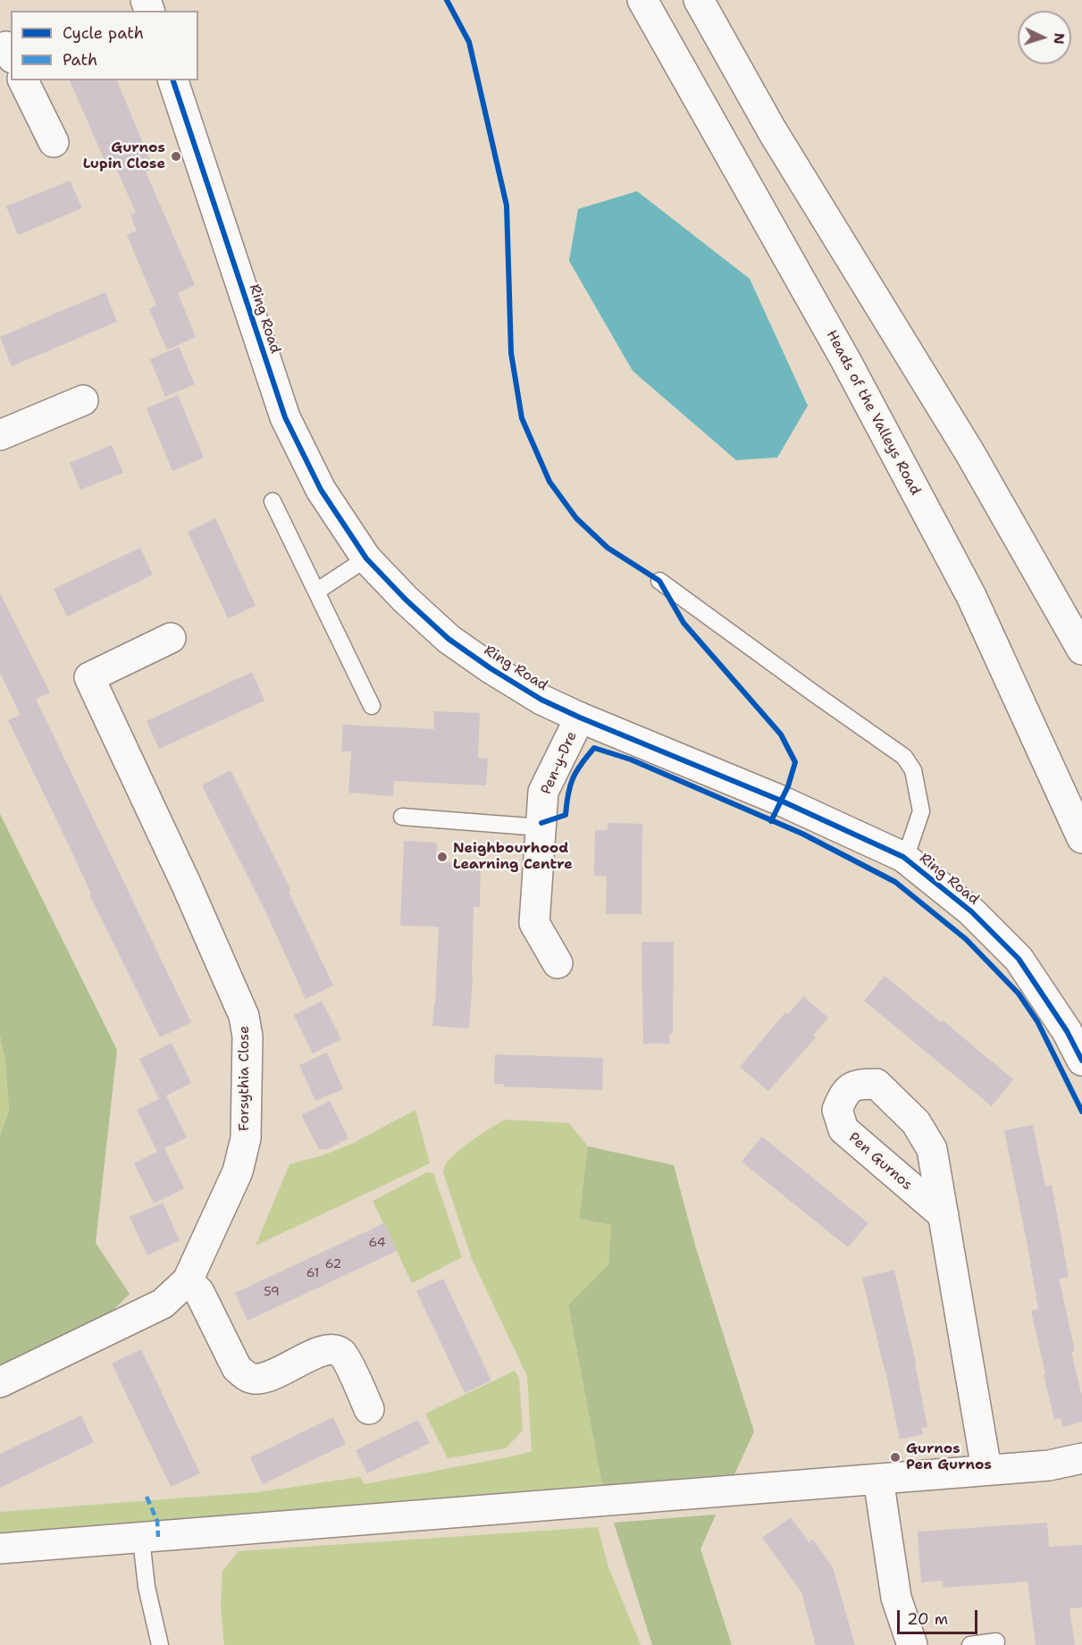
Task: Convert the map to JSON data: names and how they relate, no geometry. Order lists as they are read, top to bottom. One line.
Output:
{"streets":{"main road":["Ring Road","Heads of the Valleys Road","Pen-y-Dre","Forsythia Close"]},"crossings":[["Ring Road","Pen-y-Dre"]],"places":["Gurnos Lupin Close","Neighbourhood Learning Centre","Gurnos Pen Gurnos"],"house_numbers":["64","62","61","59"],"legend":["Cycle path","Path"],"scale_bar":"20 m","north":"right"}
